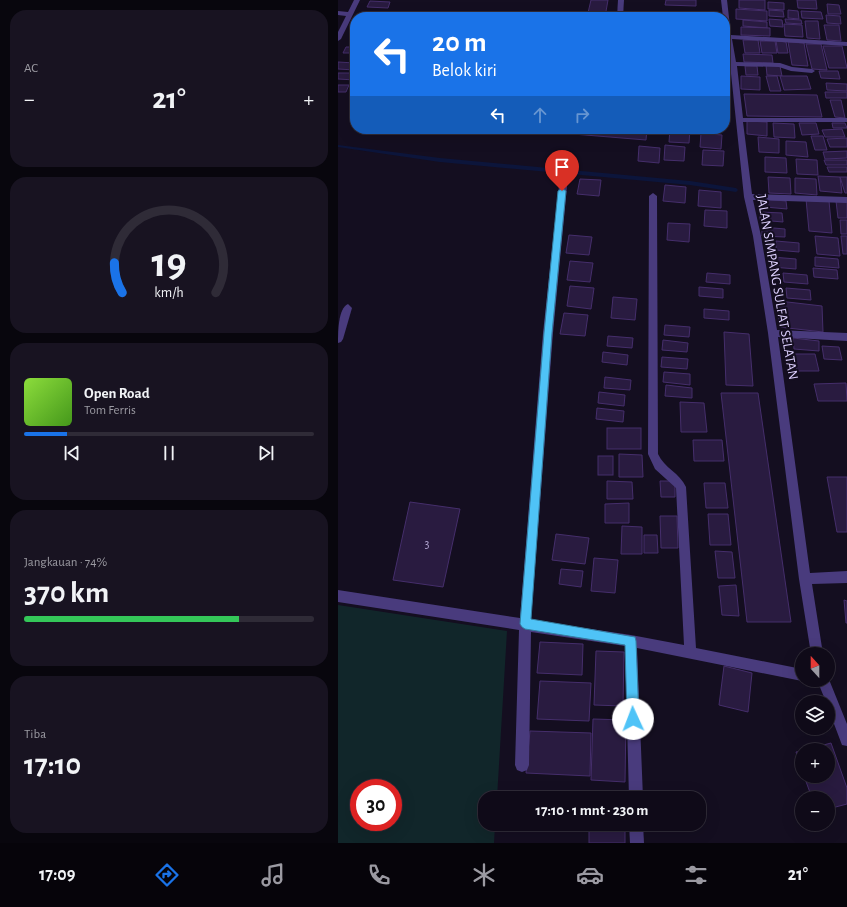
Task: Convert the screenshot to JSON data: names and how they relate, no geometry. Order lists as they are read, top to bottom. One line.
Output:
{"streets":{"street":["JALAN SIMPANG SULFAT SELATAN"]},"house_numbers":["3"],"north":"top","page":{"tile":["AC",["Jangkauan · 74%","370 km"],["Tiba","17:10"]],"turn":["20 m","Belok kiri"],"heat":["−","21°","+"],"song":["Open Road","Tom Ferris"],"map_buttons":["+","−"],"limit":"30","trip":"17:10 · 1 mnt · 230 m","tabs":["17:09","21°"],"gauge":["19","km/h"]}}
